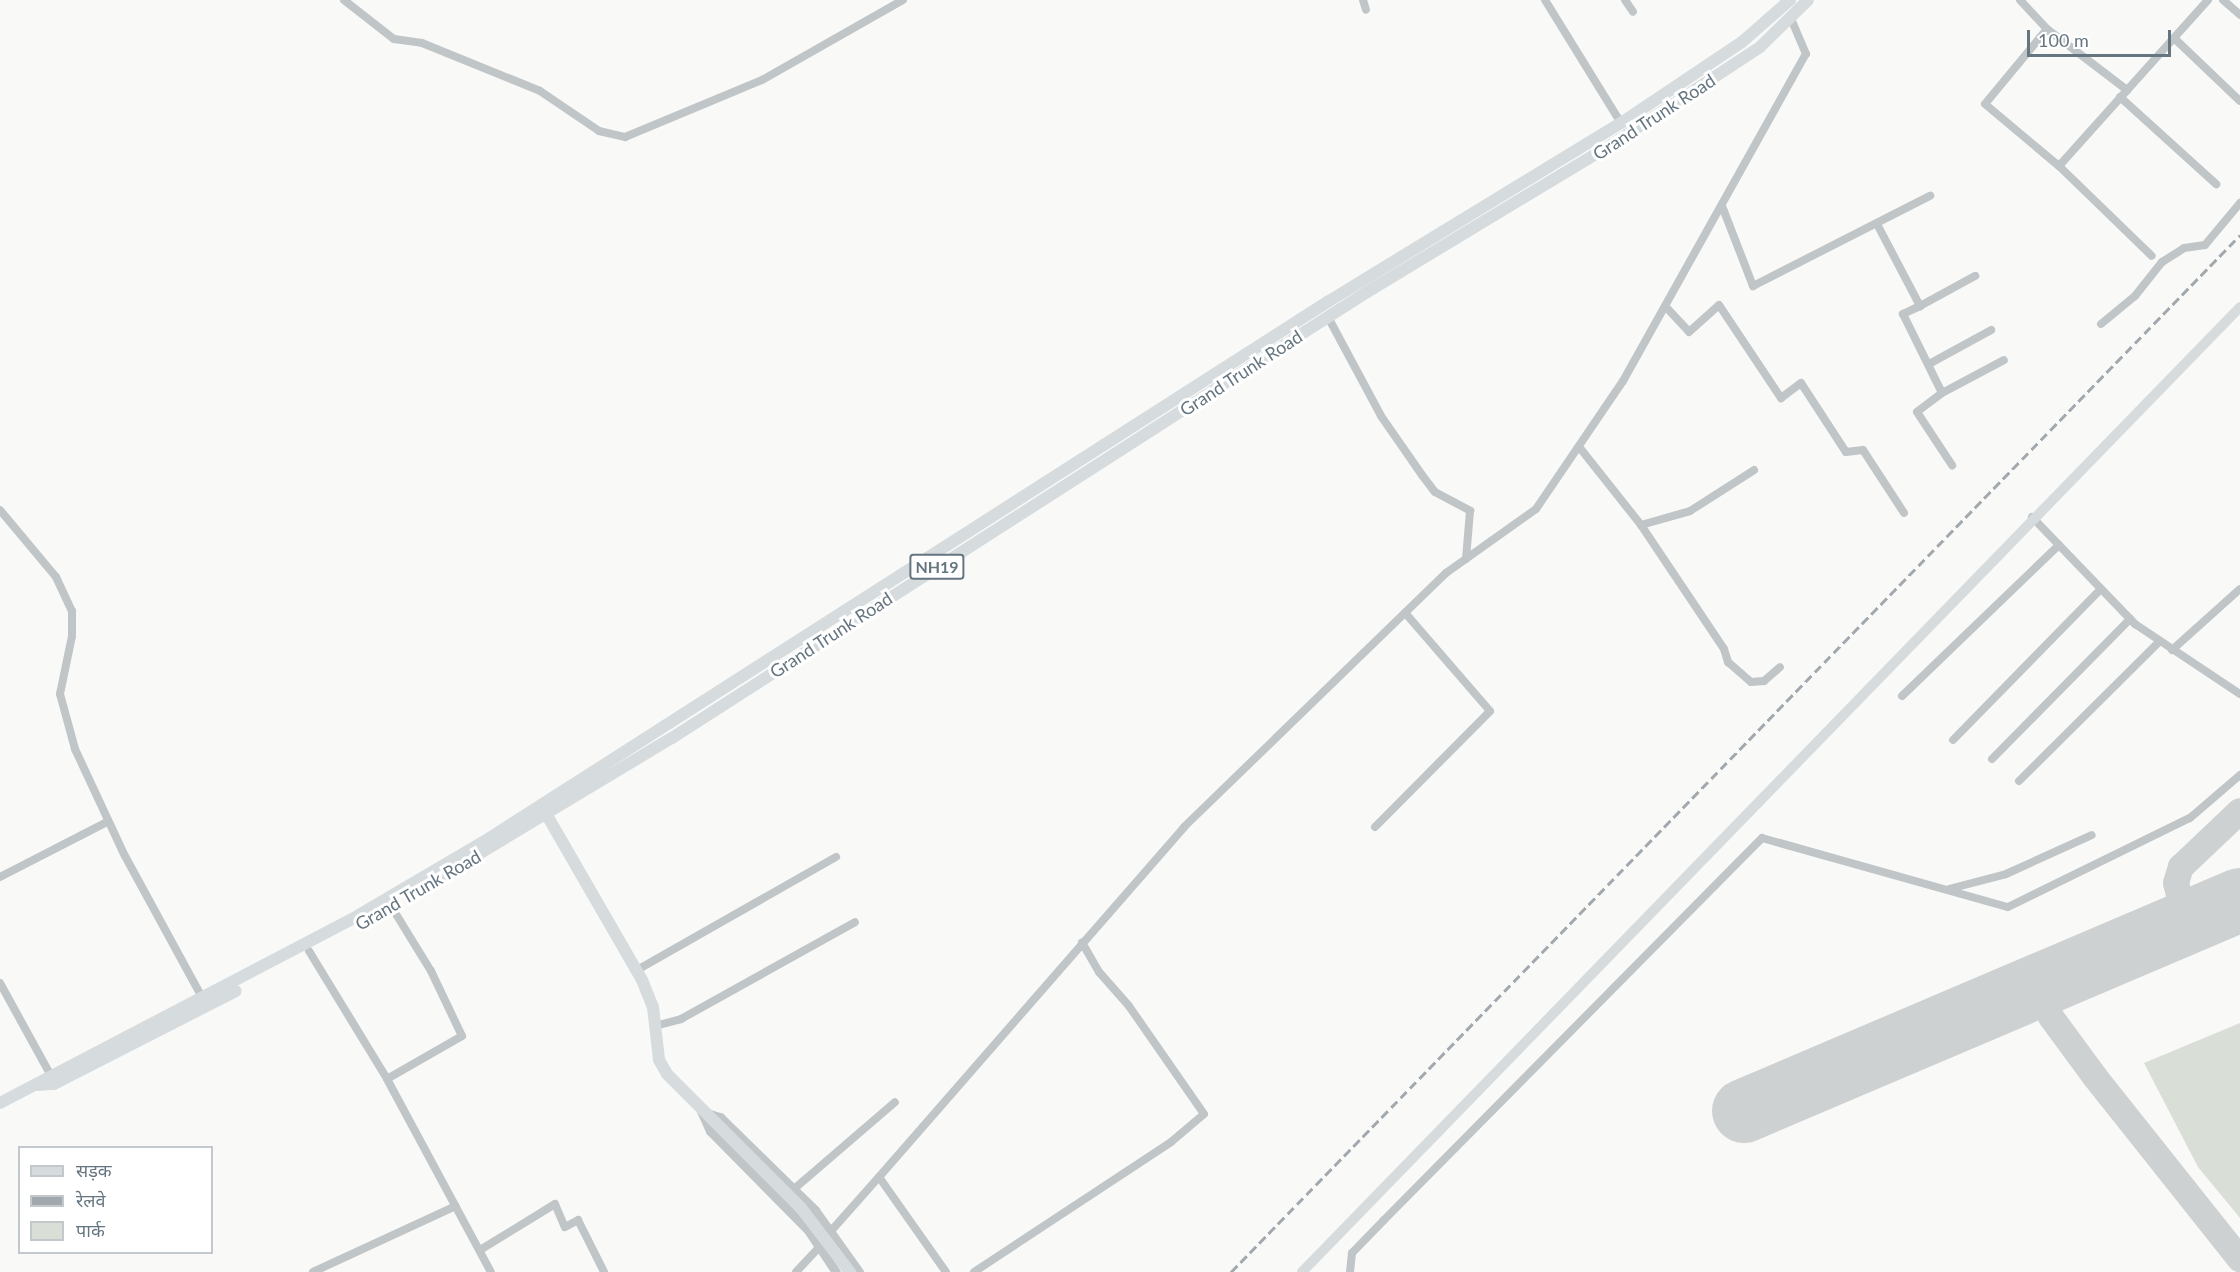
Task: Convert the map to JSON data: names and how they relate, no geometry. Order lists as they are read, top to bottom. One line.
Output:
{"streets":{"main road":["Grand Trunk Road","NH19"]},"legend":["सड़क","रेलवे","पार्क"],"scale_bar":"100 m"}
